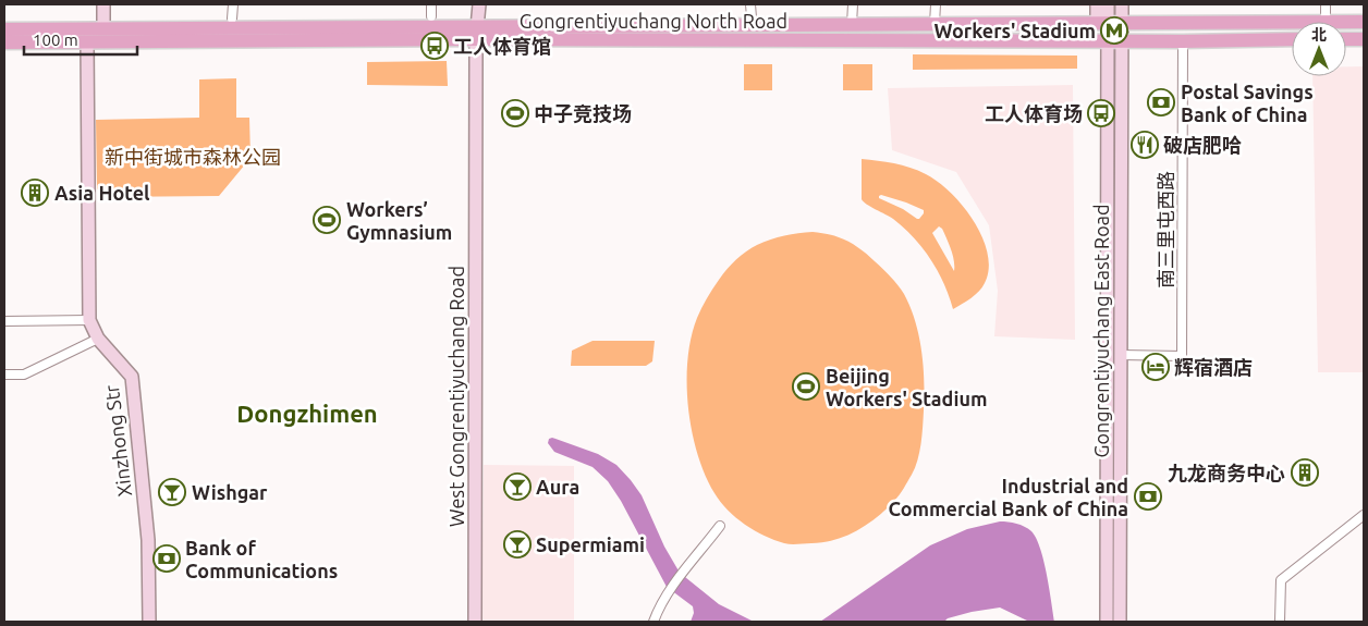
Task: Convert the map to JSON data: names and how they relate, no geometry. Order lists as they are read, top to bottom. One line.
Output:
{"streets":{"main road":["Gongrentiyuchang North Road","Gongrentiyuchang East Road","West Gongrentiyuchang Road","Xinzhong Str"],"street":["南三里屯西路"]},"crossings":[["Gongrentiyuchang North Road","南三里屯西路"],["Gongrentiyuchang North Road","Gongrentiyuchang East Road"],["Gongrentiyuchang North Road","West Gongrentiyuchang Road"],["Gongrentiyuchang North Road","Xinzhong Str"],["南三里屯西路","Gongrentiyuchang East Road"]],"districts":["Dongzhimen"],"parks":["新中街城市森林公园"],"places":{"metro station":["Workers' Stadium"],"bus stop":["工人体育馆","工人体育场"],"bank":["Postal Savings Bank of China","Industrial and Commercial Bank of China","Bank of Communications"],"sports":["中子竞技场","Workers’ Gymnasium","Beijing Workers' Stadium"],"restaurant":["破店肥哈"],"building":["Asia Hotel","九龙商务中心"],"hotel":["辉宿酒店"],"bar":["Aura","Wishgar","Supermiami"]},"scale_bar":"100 m","north":"top"}
